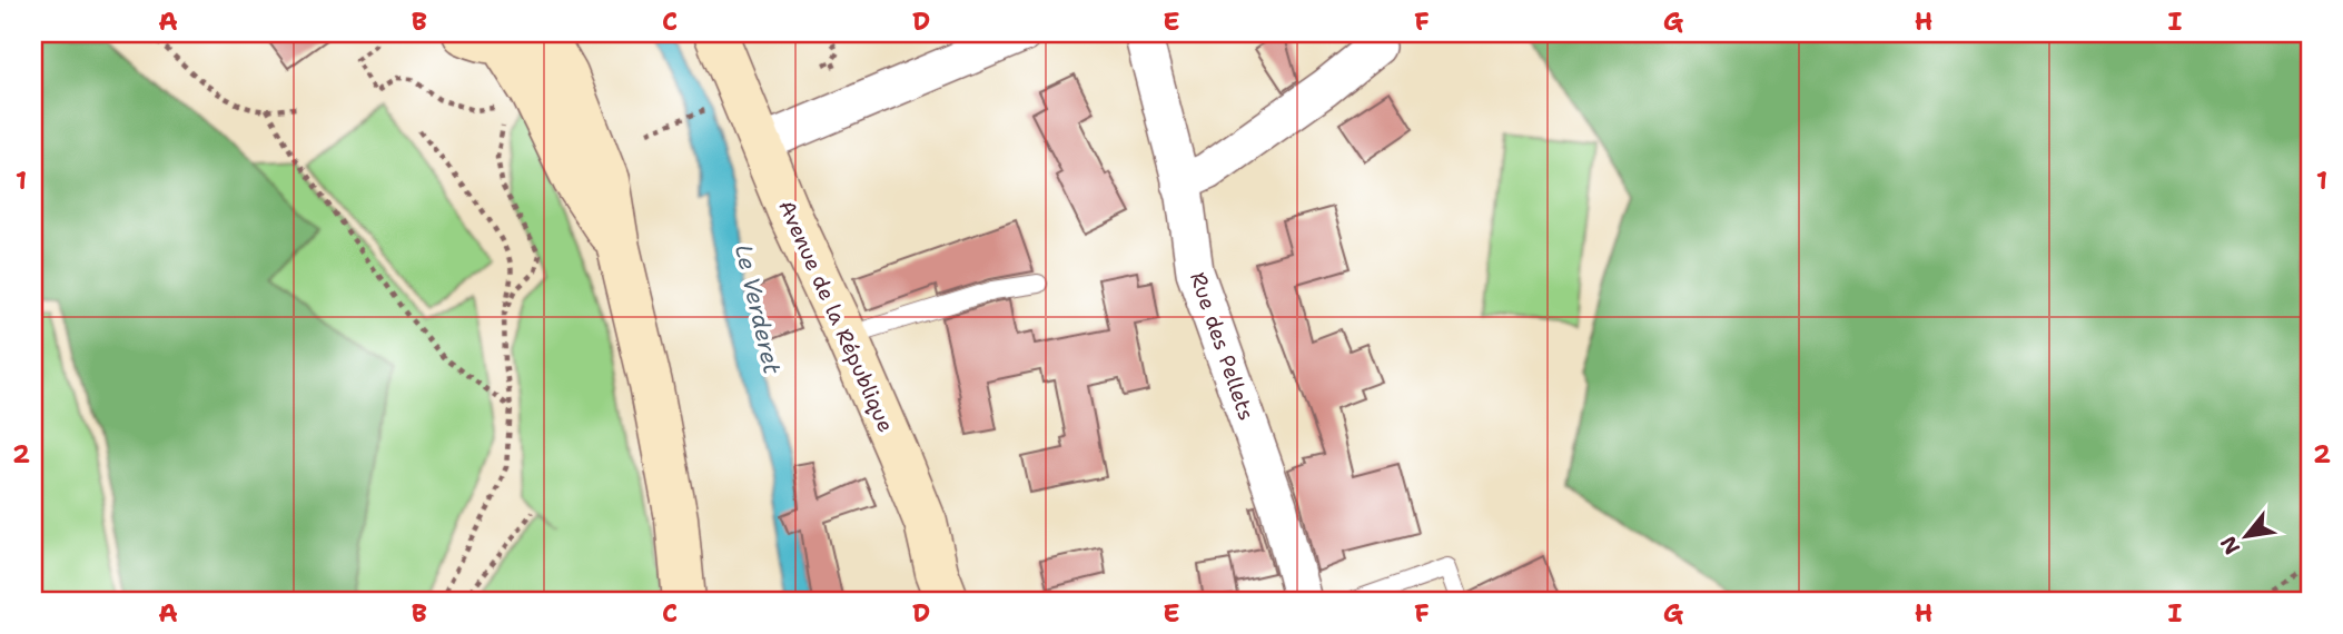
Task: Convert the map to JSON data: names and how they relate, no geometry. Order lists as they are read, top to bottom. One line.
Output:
{"streets":{"main road":["Avenue de la République"],"street":["Rue des Pellets"]},"water":["Le Verderet"],"north":"bottom left","grid":{"columns":["A","B","C","D","E","F","G","H","I"],"rows":["1","2"]}}
